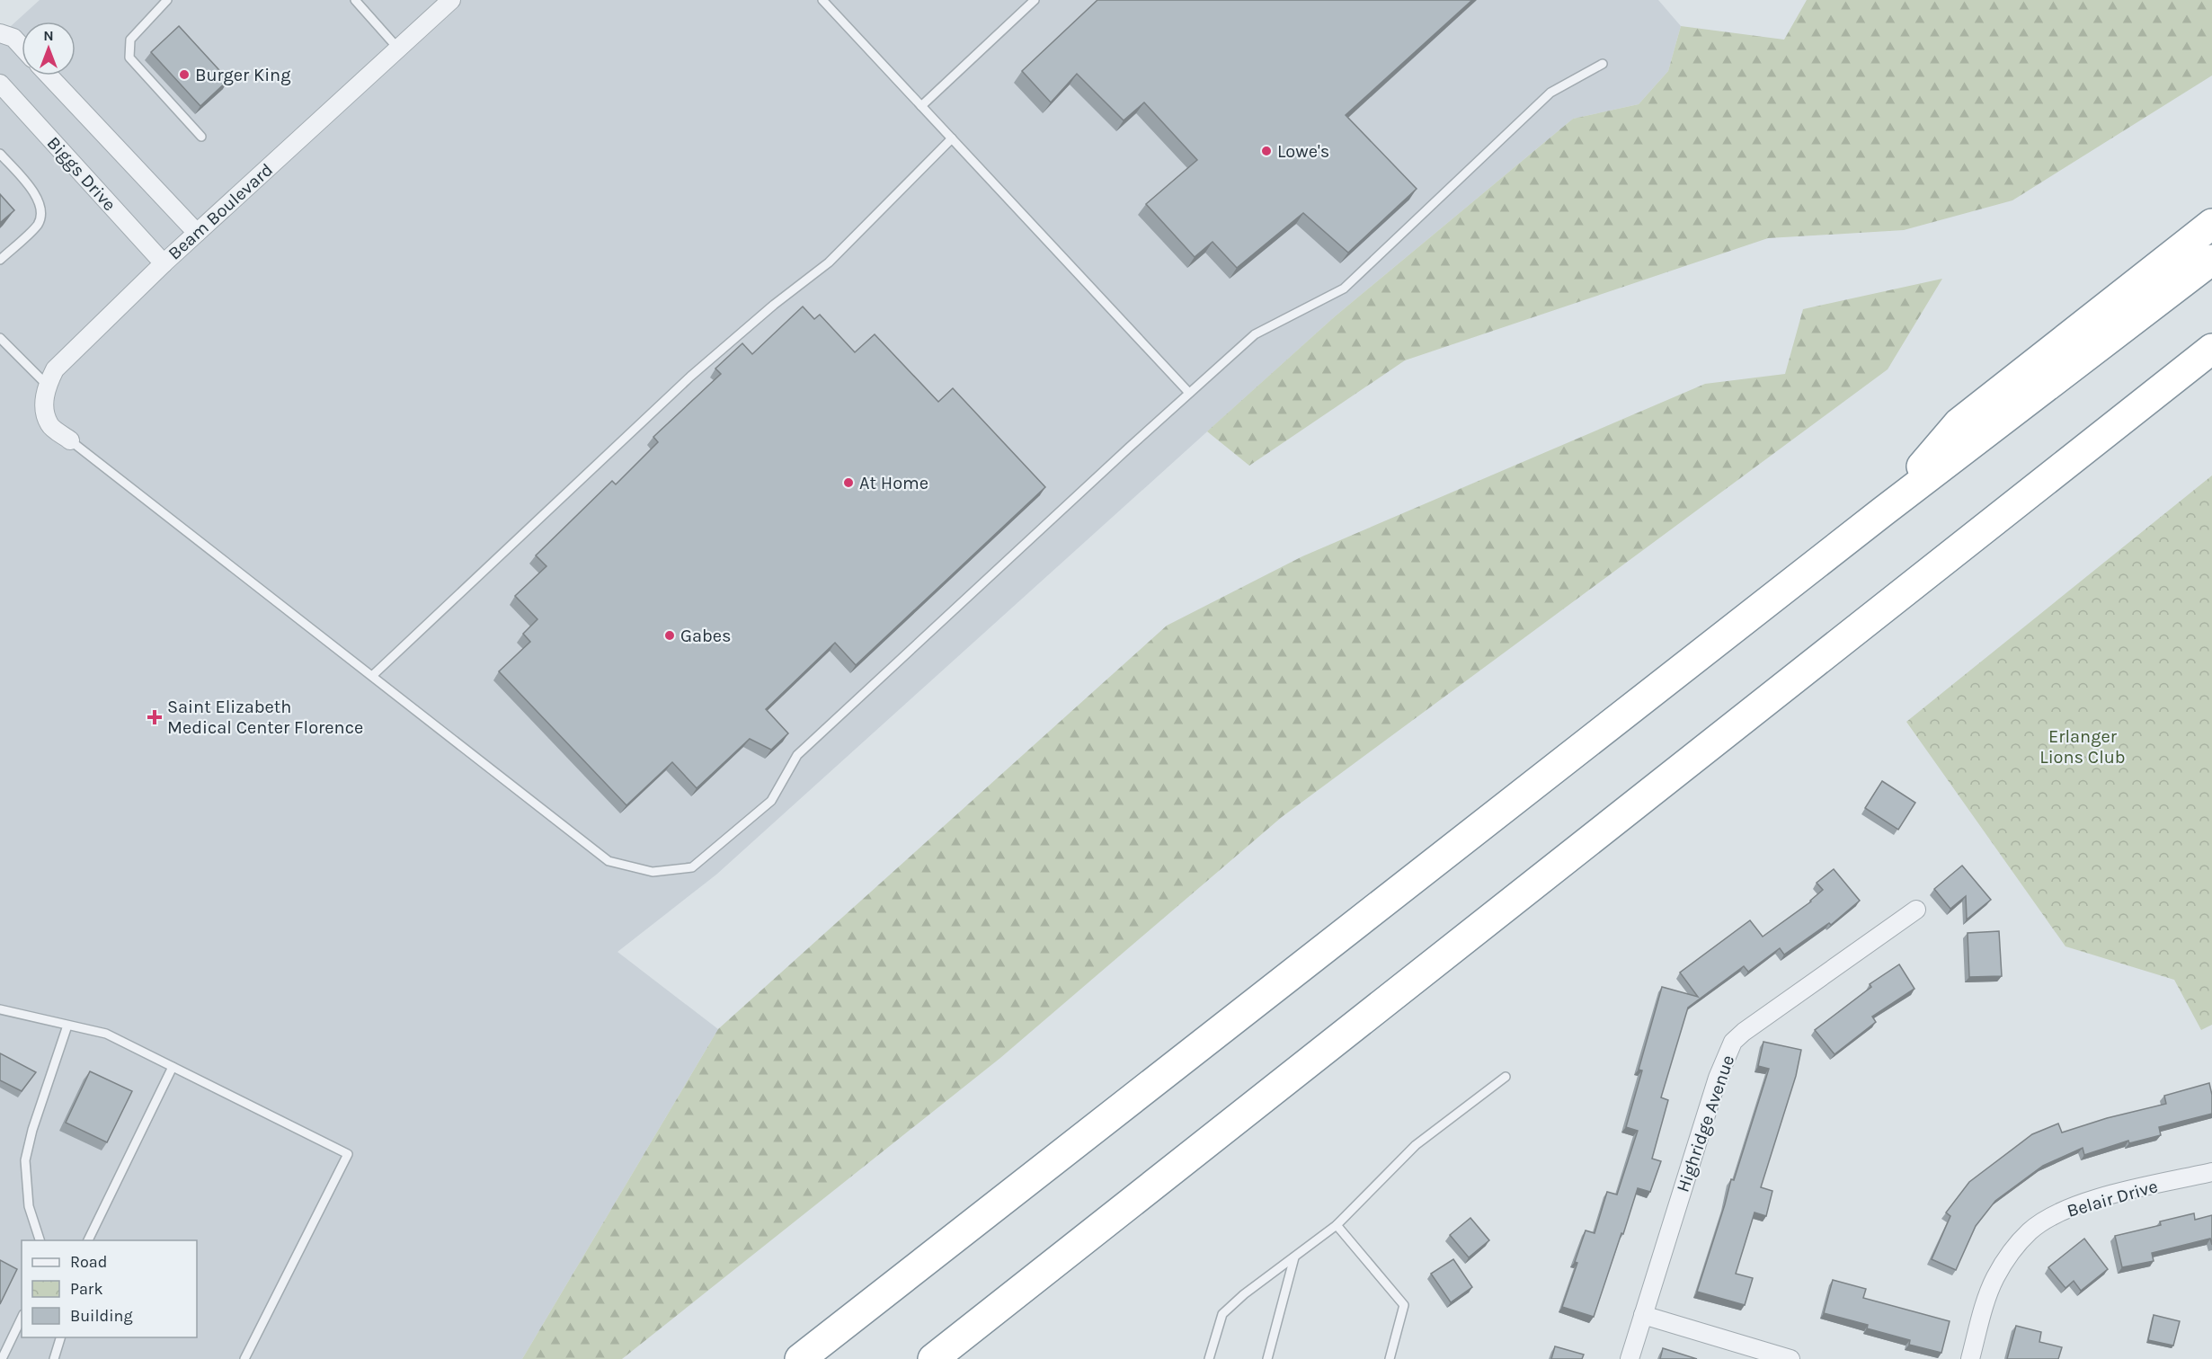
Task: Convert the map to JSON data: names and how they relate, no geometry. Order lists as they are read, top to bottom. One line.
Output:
{"streets":{"street":["Biggs Drive","Beam Boulevard","Highridge Avenue","Belair Drive"]},"crossings":[["Biggs Drive","Beam Boulevard"]],"parks":["Erlanger Lions Club"],"places":{"other":["Burger King","Lowe's","At Home","Gabes"],"health":["Saint Elizabeth Medical Center Florence"]},"legend":["Road","Park","Building"],"north":"top"}
